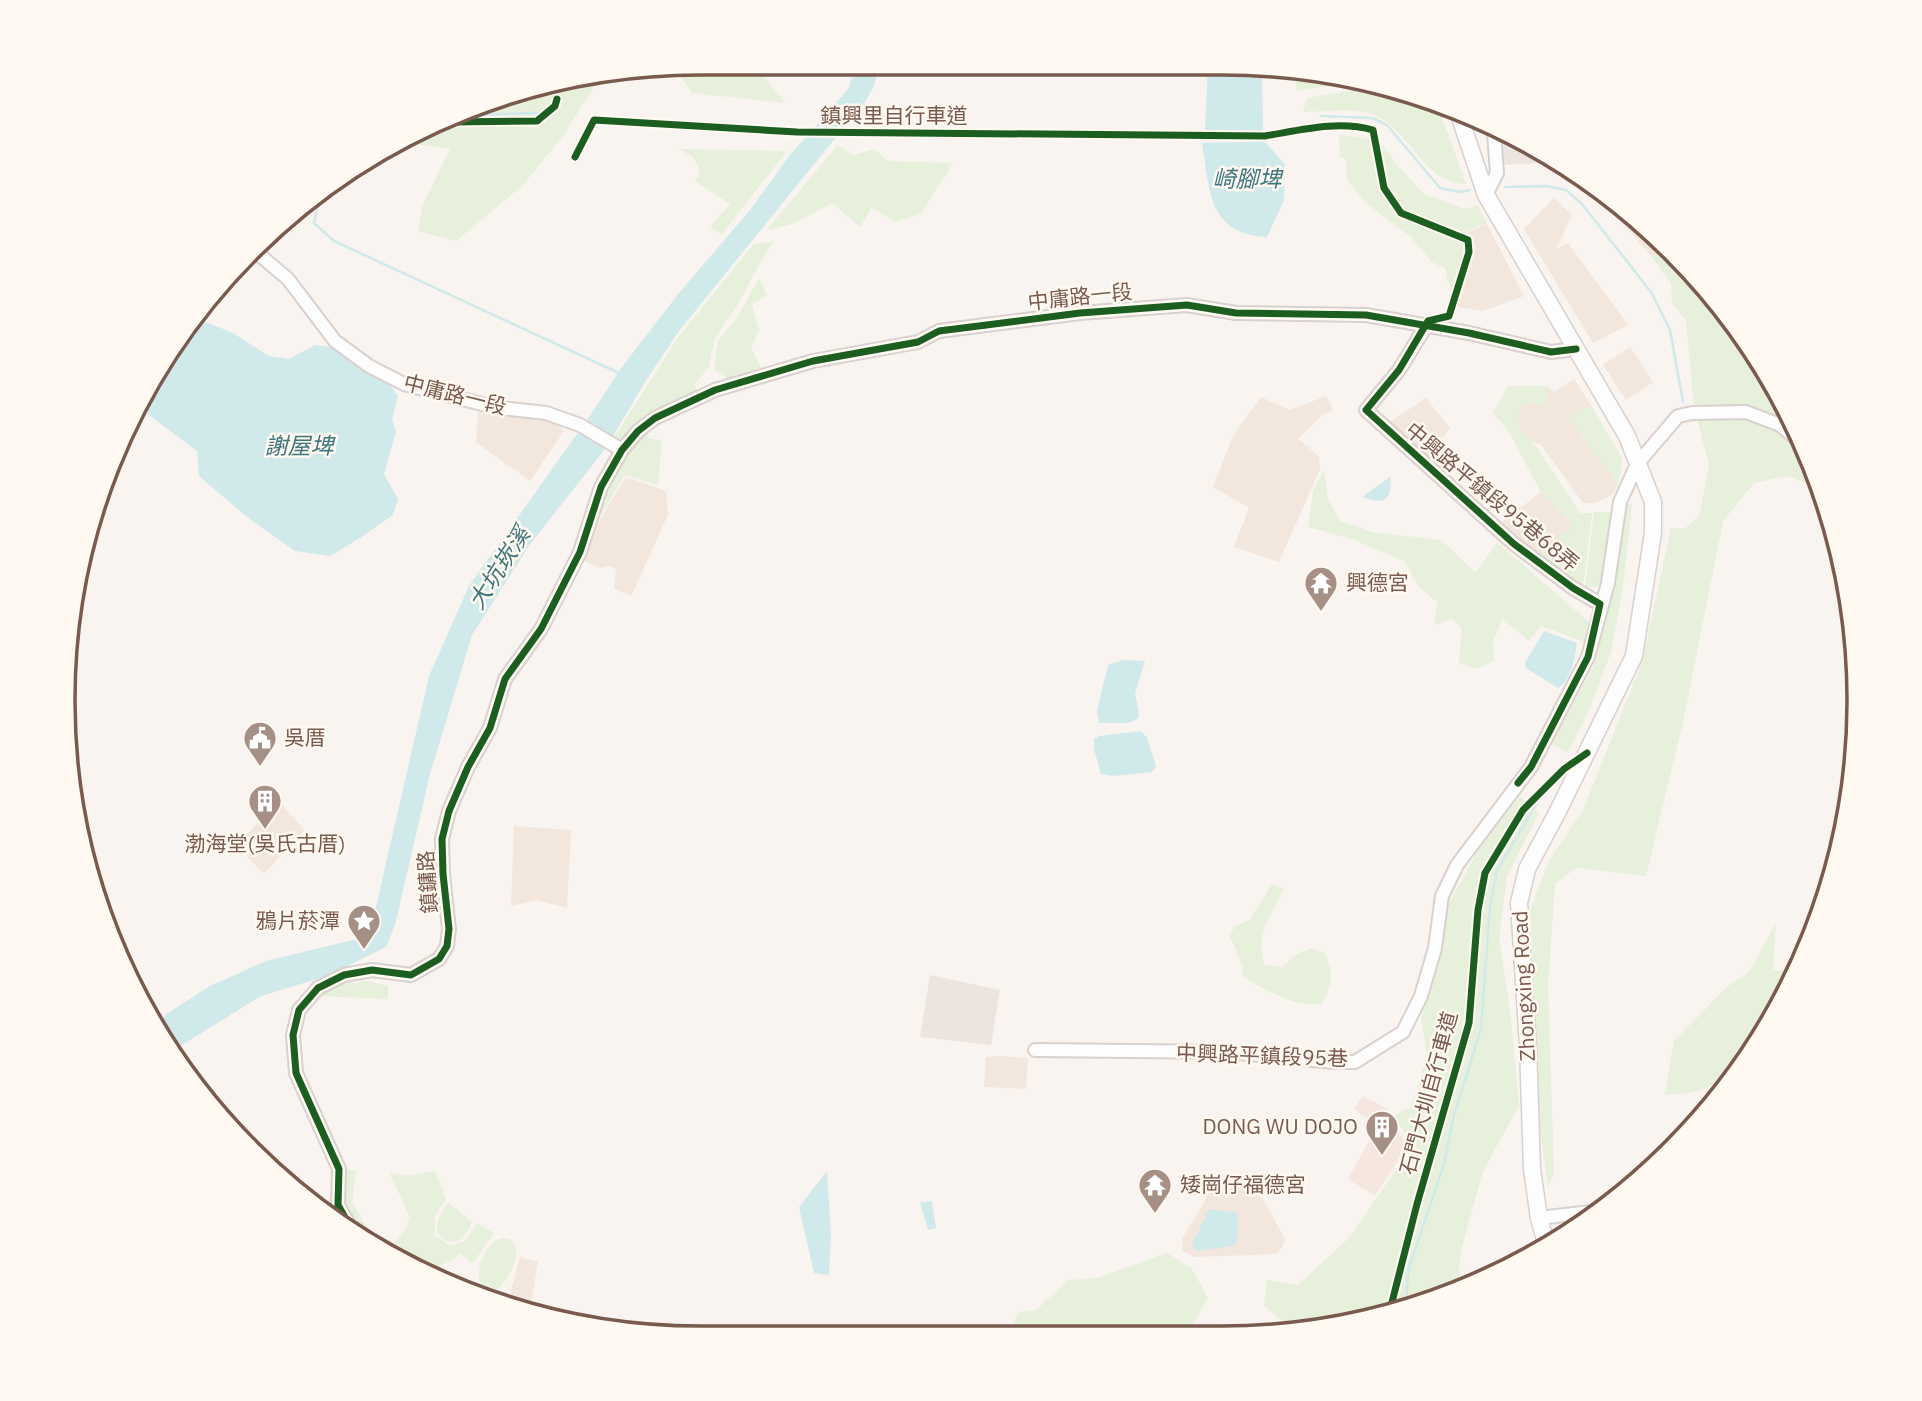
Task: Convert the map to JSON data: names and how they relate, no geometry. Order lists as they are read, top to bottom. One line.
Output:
{"streets":{"street":["中庸路一段","中興路平鎮段95巷68弄","鎮鏞路","Zhongxing Road","中興路平鎮段95巷"],"cycle path":["鎮興里自行車道","石門大圳自行車道"]},"crossings":[["中庸路一段","中興路平鎮段95巷68弄"],["中庸路一段","鎮鏞路"],["中庸路一段","Zhongxing Road"],["中興路平鎮段95巷68弄","中興路平鎮段95巷"],["Zhongxing Road","中興路平鎮段95巷"]],"water":["崎腳埤","謝屋埤","大坑崁溪"],"places":{"temple":["興德宮","矮崗仔福德宮"],"public building":["吳厝"],"building":["渤海堂(吳氏古厝)","DONG WU DOJO"],"place":["鴉片菸潭"]}}
